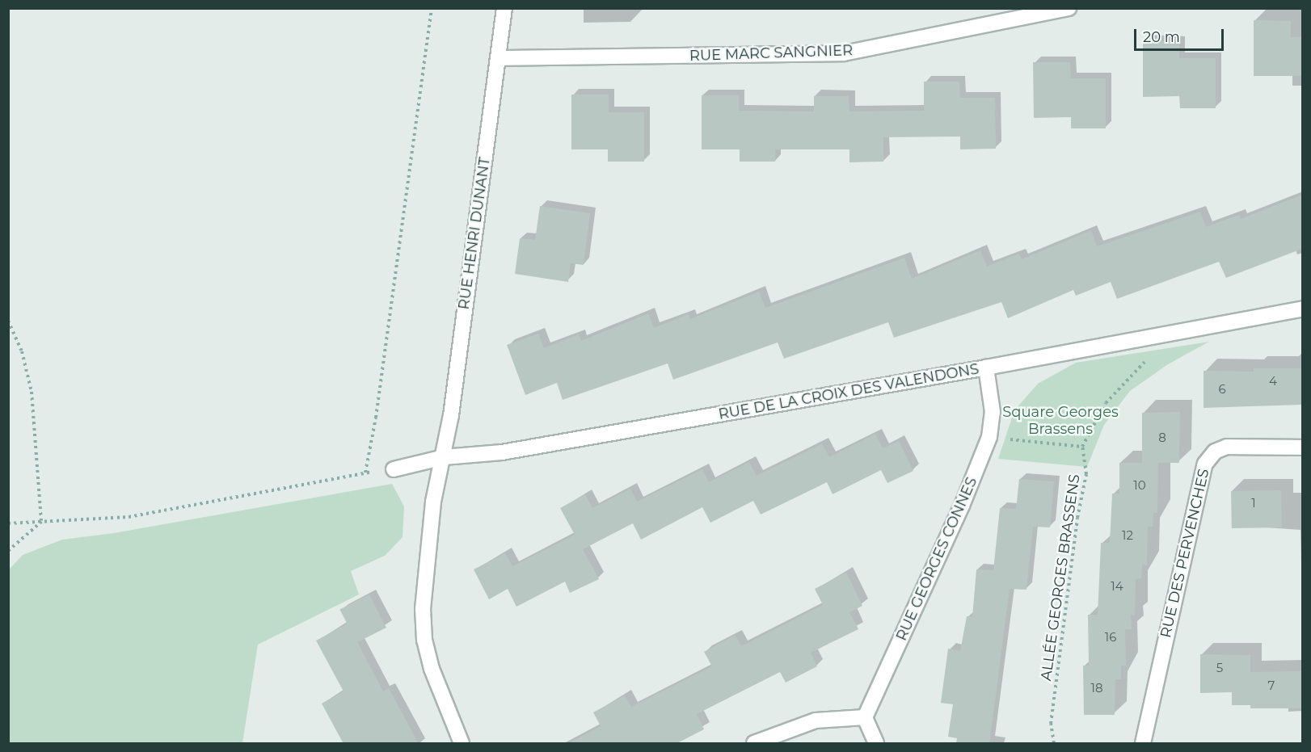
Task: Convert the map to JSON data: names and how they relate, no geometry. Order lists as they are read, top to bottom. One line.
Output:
{"streets":{"street":["RUE MARC SANGNIER","RUE HENRI DUNANT","RUE DE LA CROIX DES VALENDONS","RUE DES PERVENCHES","RUE GEORGES CONNES"],"path":["ALLÉE GEORGES BRASSENS"]},"crossings":[["RUE MARC SANGNIER","RUE HENRI DUNANT"],["RUE HENRI DUNANT","RUE DE LA CROIX DES VALENDONS"],["RUE DE LA CROIX DES VALENDONS","RUE GEORGES CONNES"]],"parks":["Square Georges Brassens"],"house_numbers":["4","6","8","10","1","12","14","16","5","7","18"],"scale_bar":"20 m"}
